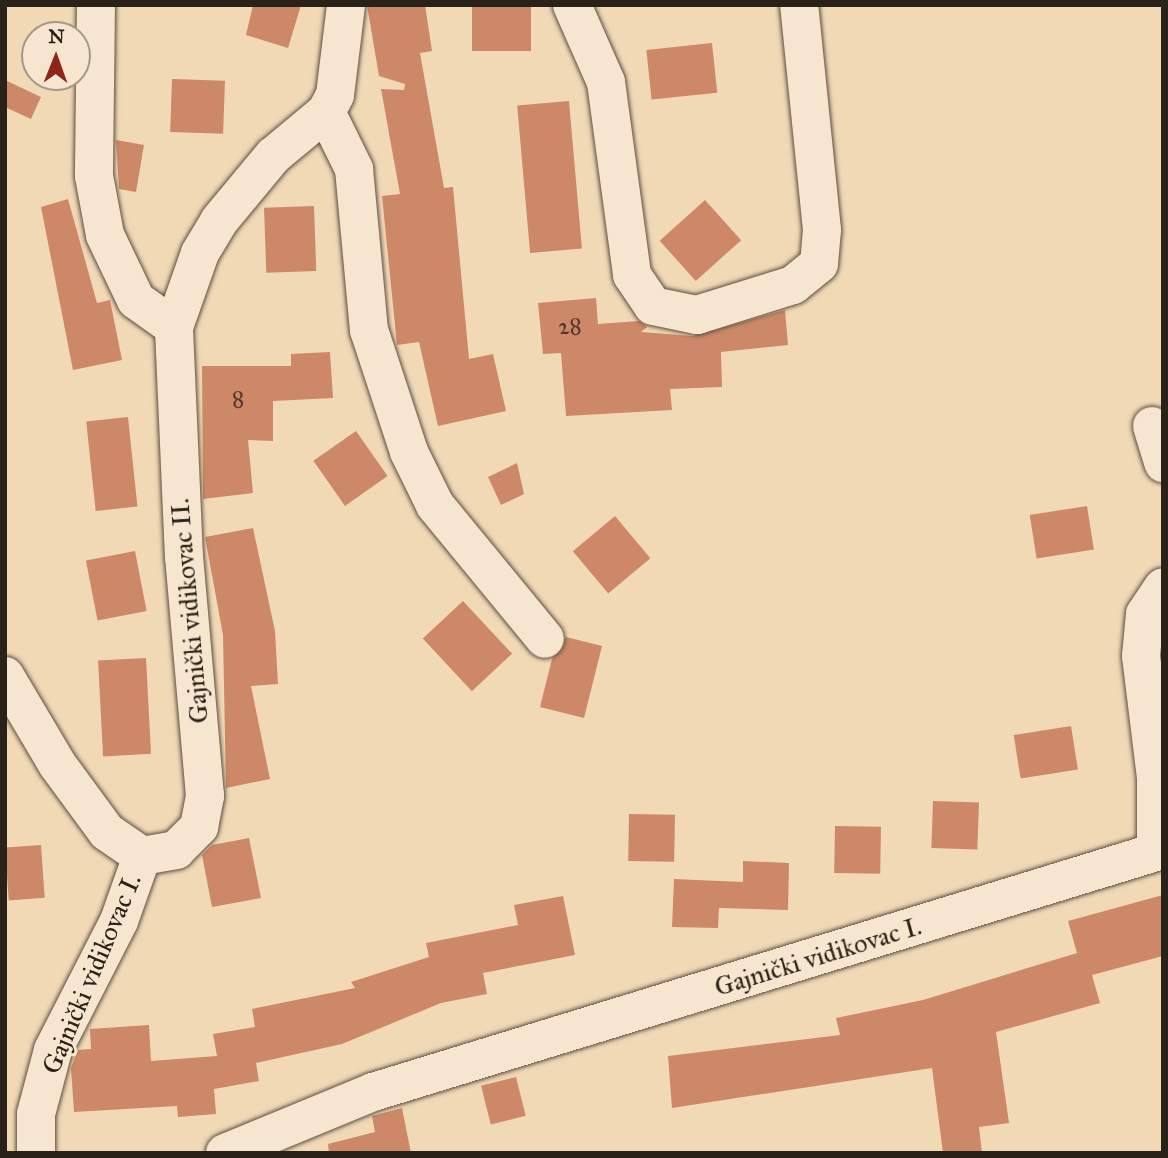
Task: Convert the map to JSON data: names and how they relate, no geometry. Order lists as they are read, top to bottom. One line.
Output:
{"streets":{"street":["Gajnički vidikovac II.","Gajnički vidikovac I."]},"crossings":[["Gajnički vidikovac II.","Gajnički vidikovac I."]],"house_numbers":["28","8"],"north":"top"}
